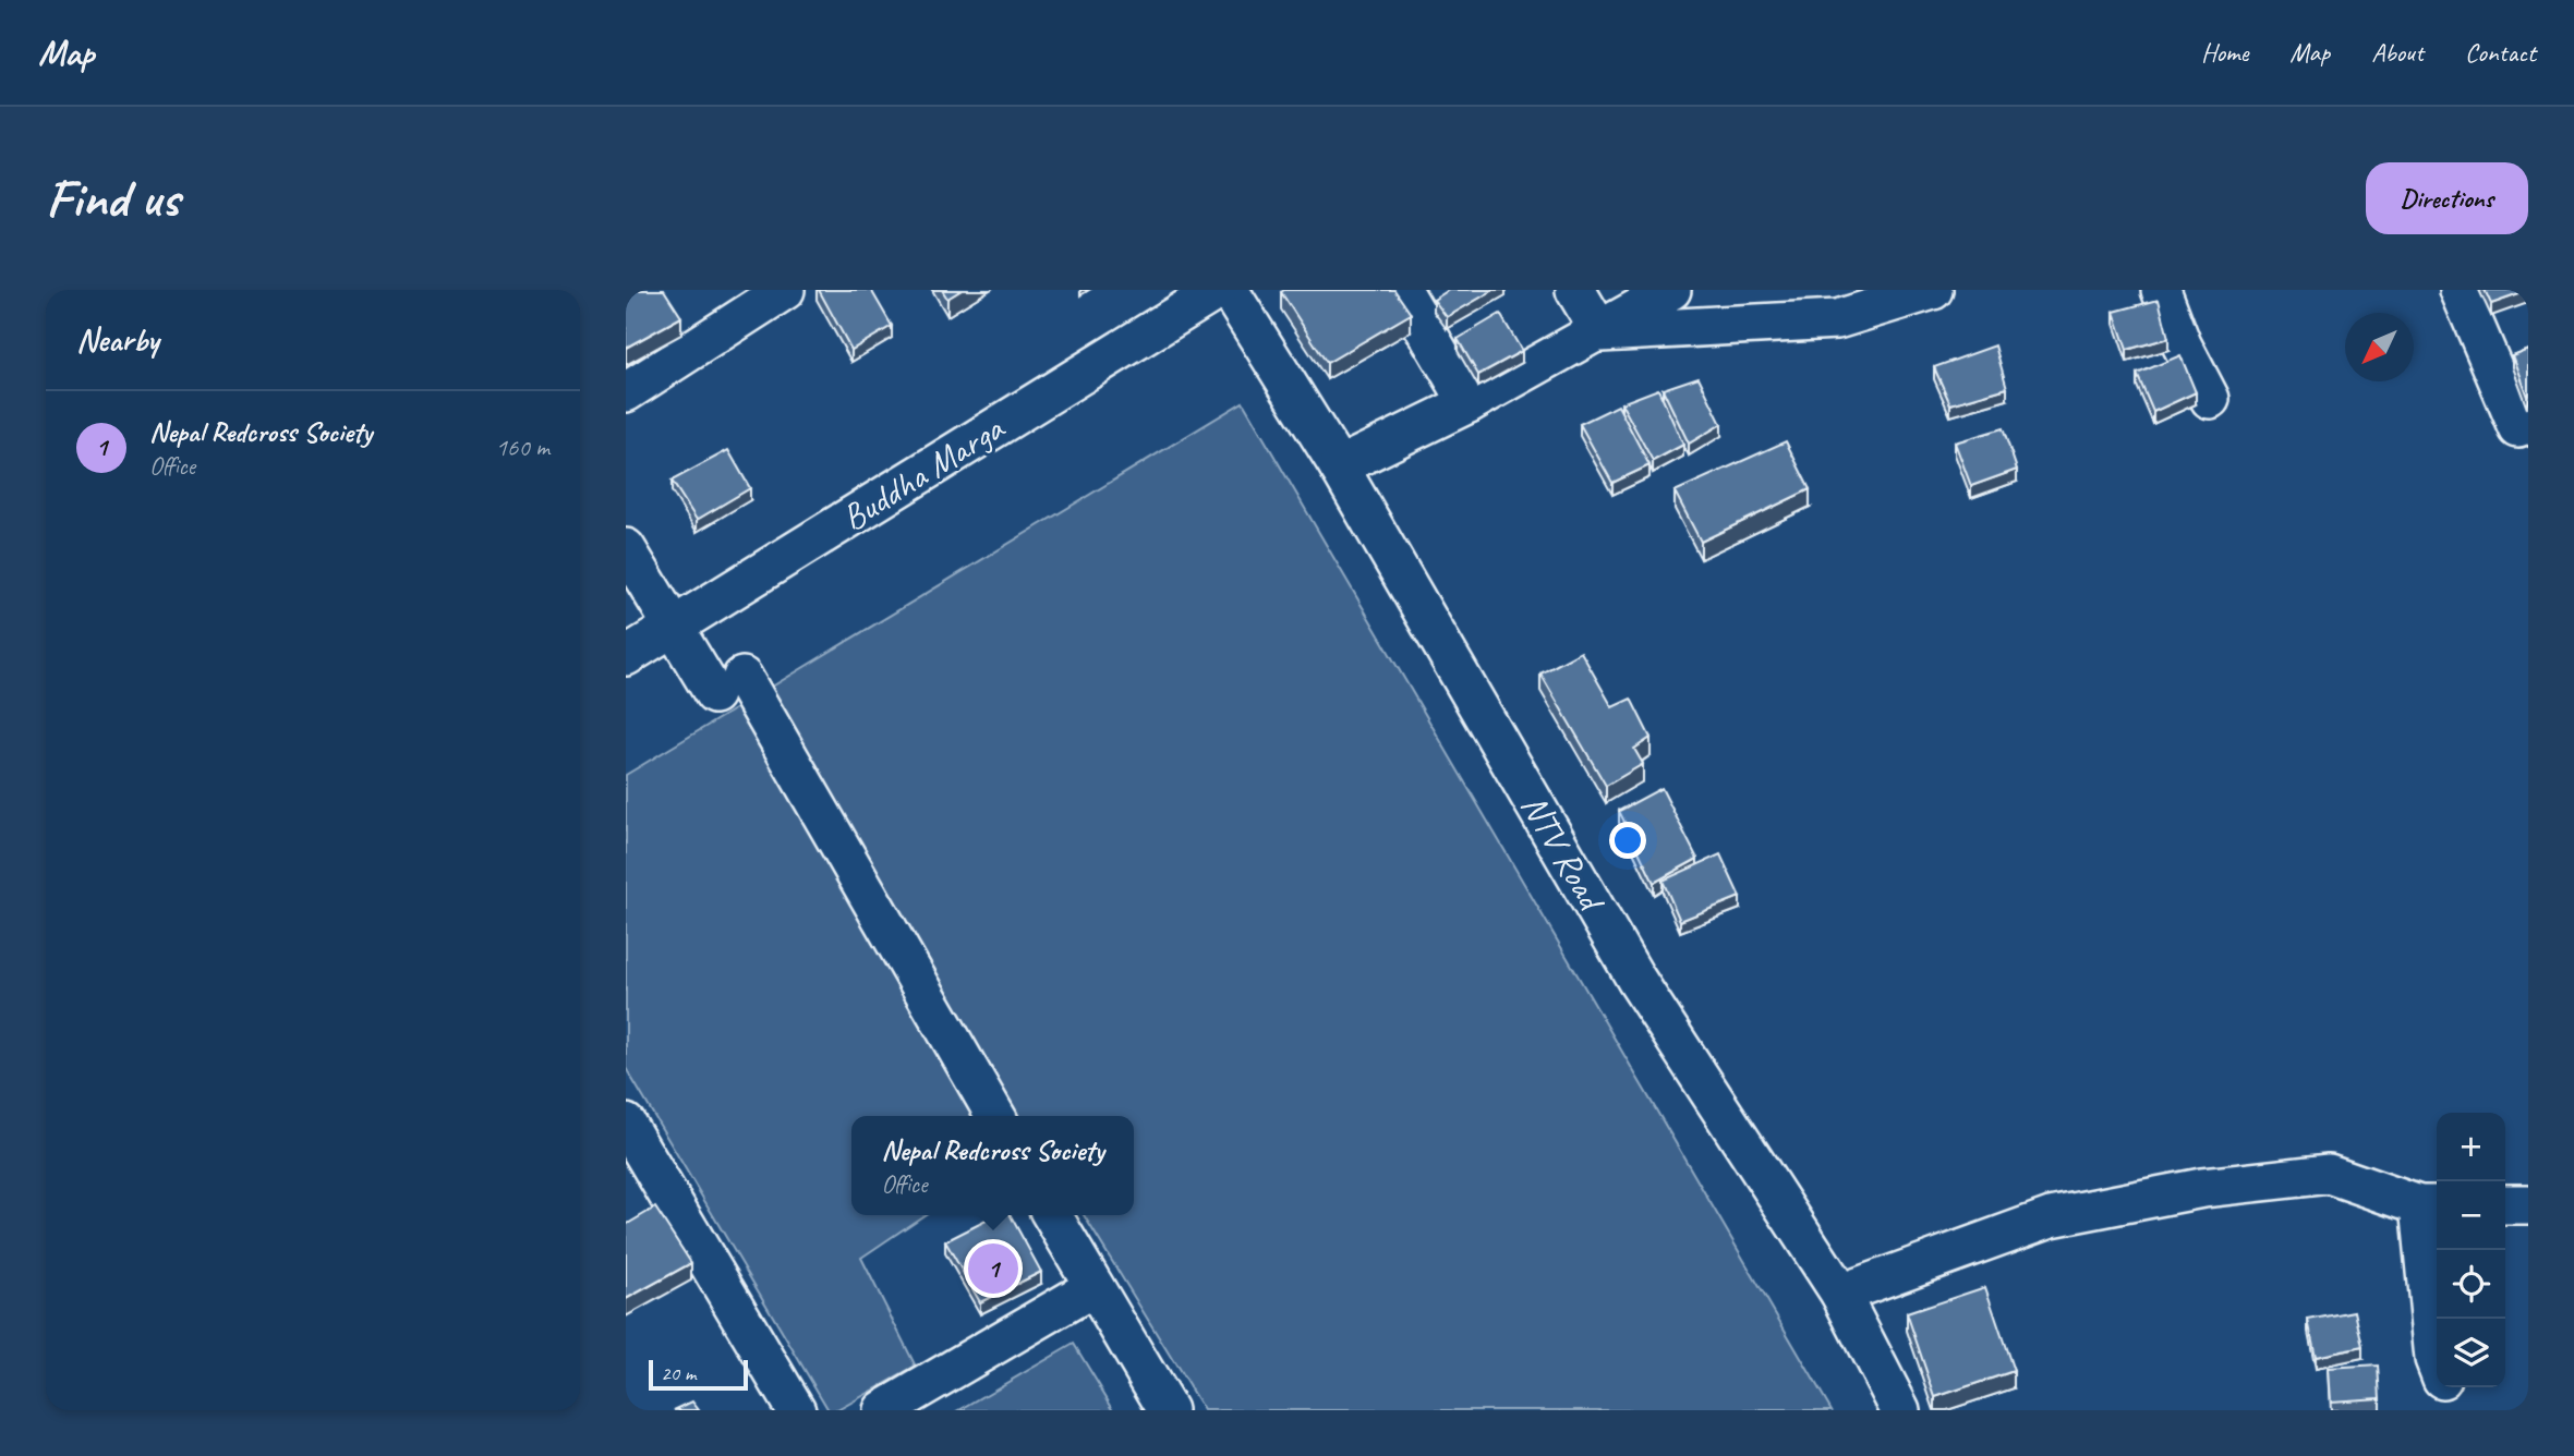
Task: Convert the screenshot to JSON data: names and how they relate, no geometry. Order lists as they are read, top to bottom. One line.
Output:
{"streets":{"street":["Buddha Marga","NTV Road"]},"scale_bar":"20 m","north":"bottom left","page":{"header":"Map","nav":["Home","Map","About","Contact"],"buttons":"Directions","title":"Find us","heading":"Nearby","list":[{"mark":"1","name":"Nepal Redcross Society","note":"Office","value":"160 m"}],"map_buttons":["+","−"],"popup":["Nepal Redcross Society","Office"],"pins":"1","scale":"20 m"}}
